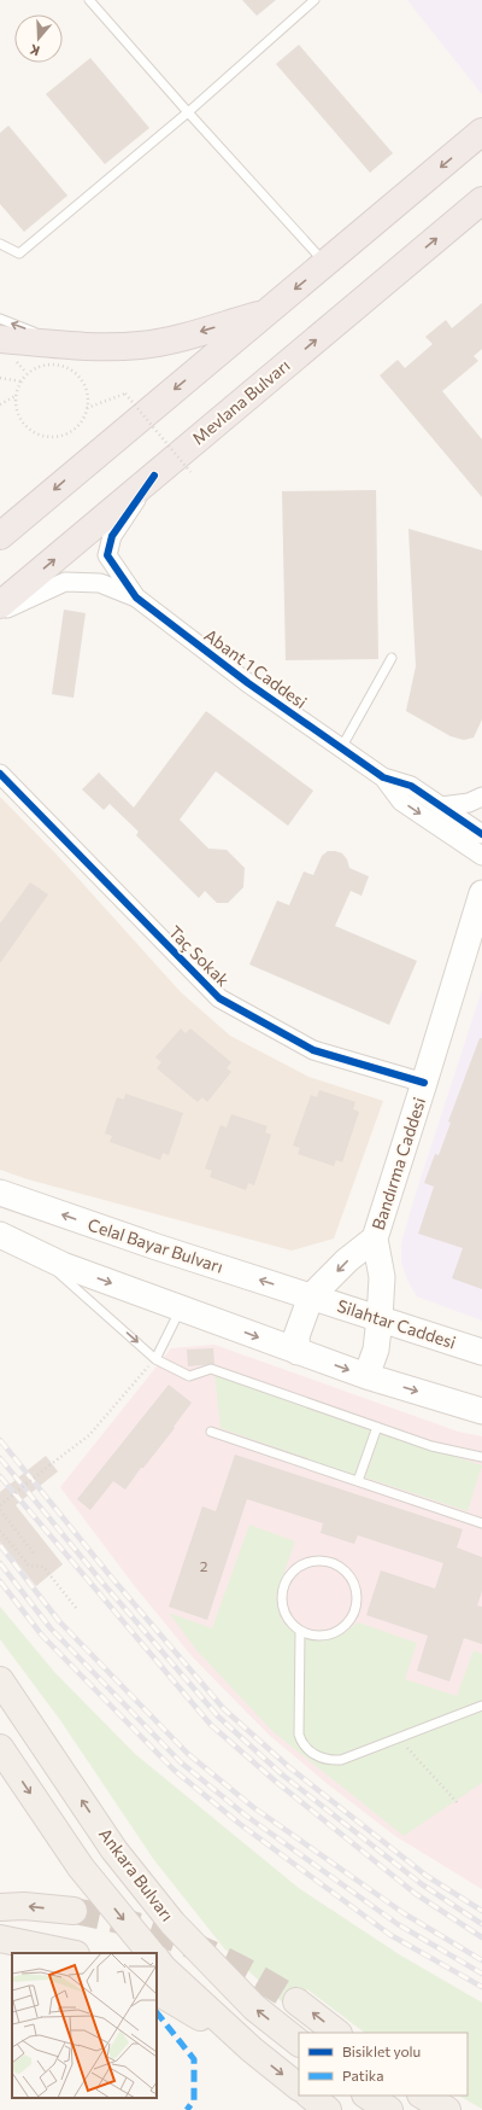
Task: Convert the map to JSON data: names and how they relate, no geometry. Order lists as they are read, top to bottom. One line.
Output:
{"streets":{"highway":["Mevlana Bulvarı"],"main road":["Bandırma Caddesi","Celal Bayar Bulvarı","Silahtar Caddesi","Ankara Bulvarı"],"street":["Abant 1 Caddesi","Taç Sokak"]},"crossings":[["Mevlana Bulvarı","Abant 1 Caddesi"],["Taç Sokak","Bandırma Caddesi"],["Bandırma Caddesi","Celal Bayar Bulvarı"],["Bandırma Caddesi","Silahtar Caddesi"],["Celal Bayar Bulvarı","Silahtar Caddesi"]],"house_numbers":["2"],"legend":["Bisiklet yolu","Patika"],"north":"bottom"}
